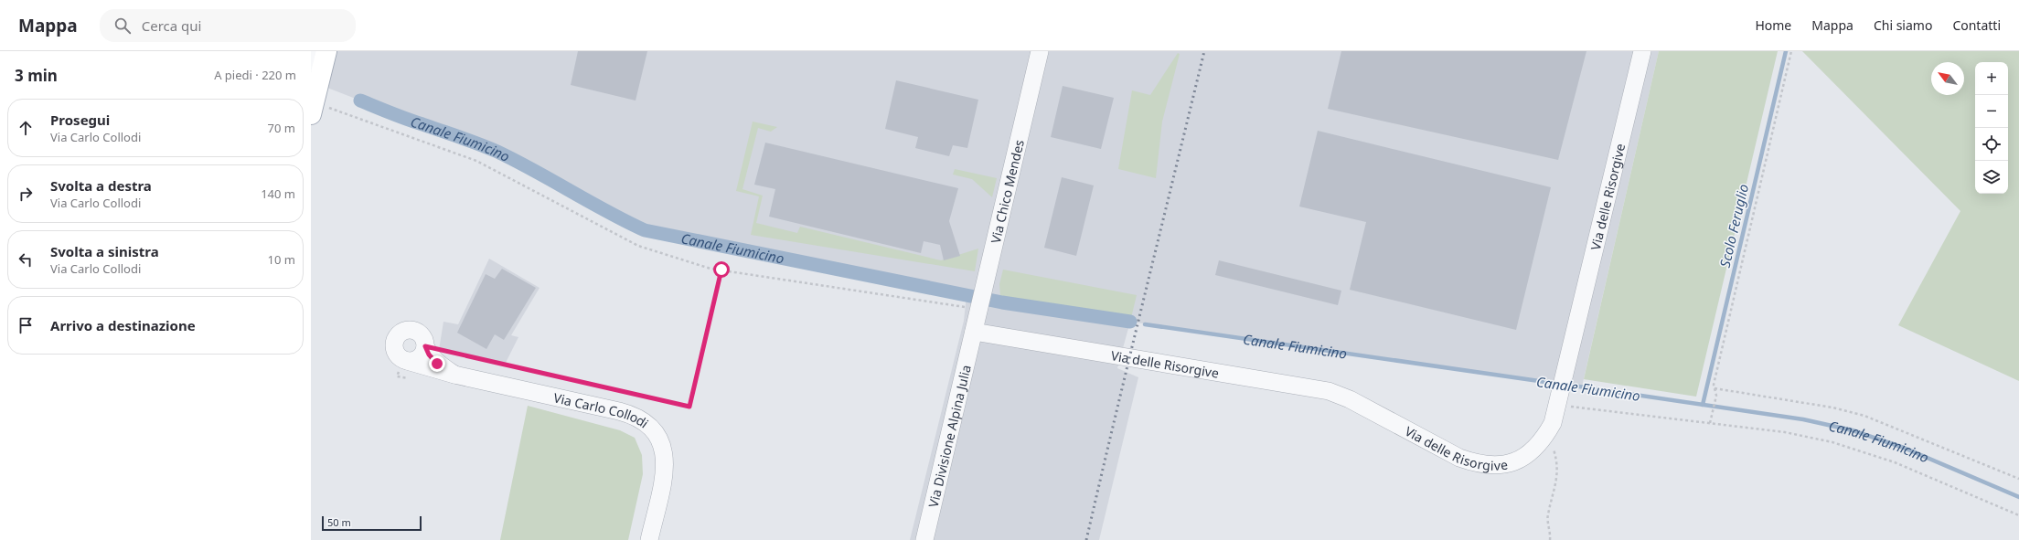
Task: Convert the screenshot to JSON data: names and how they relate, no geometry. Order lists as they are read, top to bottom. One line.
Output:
{"streets":{"street":["Via Chico Mendes","Via delle Risorgive","Via Carlo Collodi","Via Divisione Alpina Julia"]},"crossings":[["Via Chico Mendes","Via delle Risorgive"],["Via Chico Mendes","Via Divisione Alpina Julia"],["Via delle Risorgive","Via Divisione Alpina Julia"]],"water":["Canale Fiumicino","Scolo Feruglio"],"scale_bar":"50 m","north":"top left","page":{"header":"Mappa","search":"Cerca qui","nav":["Home","Mappa","Chi siamo","Contatti"],"heading":["3 min","A piedi · 220 m"],"map_buttons":["+","−"],"list":[["Prosegui","Via Carlo Collodi","70 m"],["Svolta a destra","Via Carlo Collodi","140 m"],["Svolta a sinistra","Via Carlo Collodi","10 m"],"Arrivo a destinazione"],"scale":"50 m"}}
